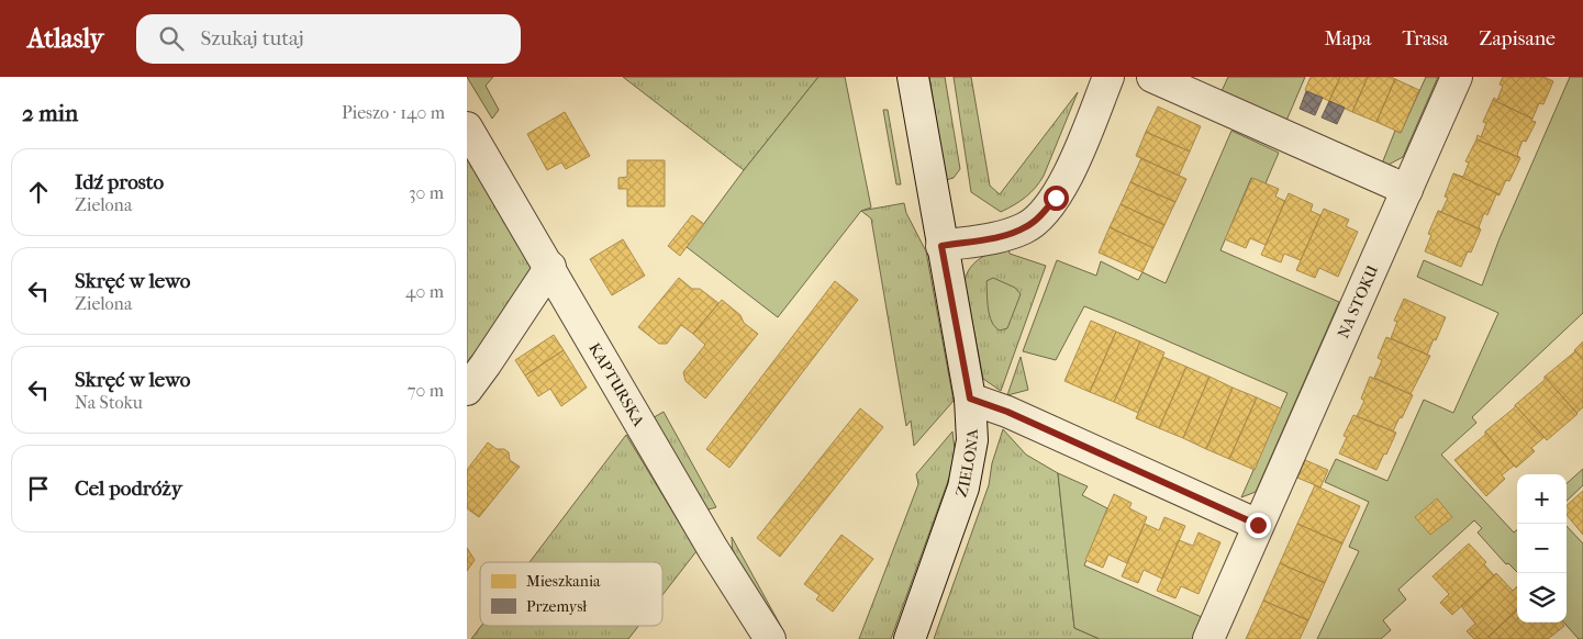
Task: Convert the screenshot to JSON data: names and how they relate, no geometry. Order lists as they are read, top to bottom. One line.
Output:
{"streets":{"street":["NA STOKU","KAPTURSKA","ZIELONA"]},"legend":["Mieszkania","Przemysł"],"page":{"header":"Atlasly","search":"Szukaj tutaj","nav":["Mapa","Trasa","Zapisane"],"heading":["2 min","Pieszo · 140 m"],"list":[["Idź prosto","Zielona","30 m"],["Skręć w lewo","Zielona","40 m"],["Skręć w lewo","Na Stoku","70 m"],"Cel podróży"],"map_buttons":["+","−"]}}
